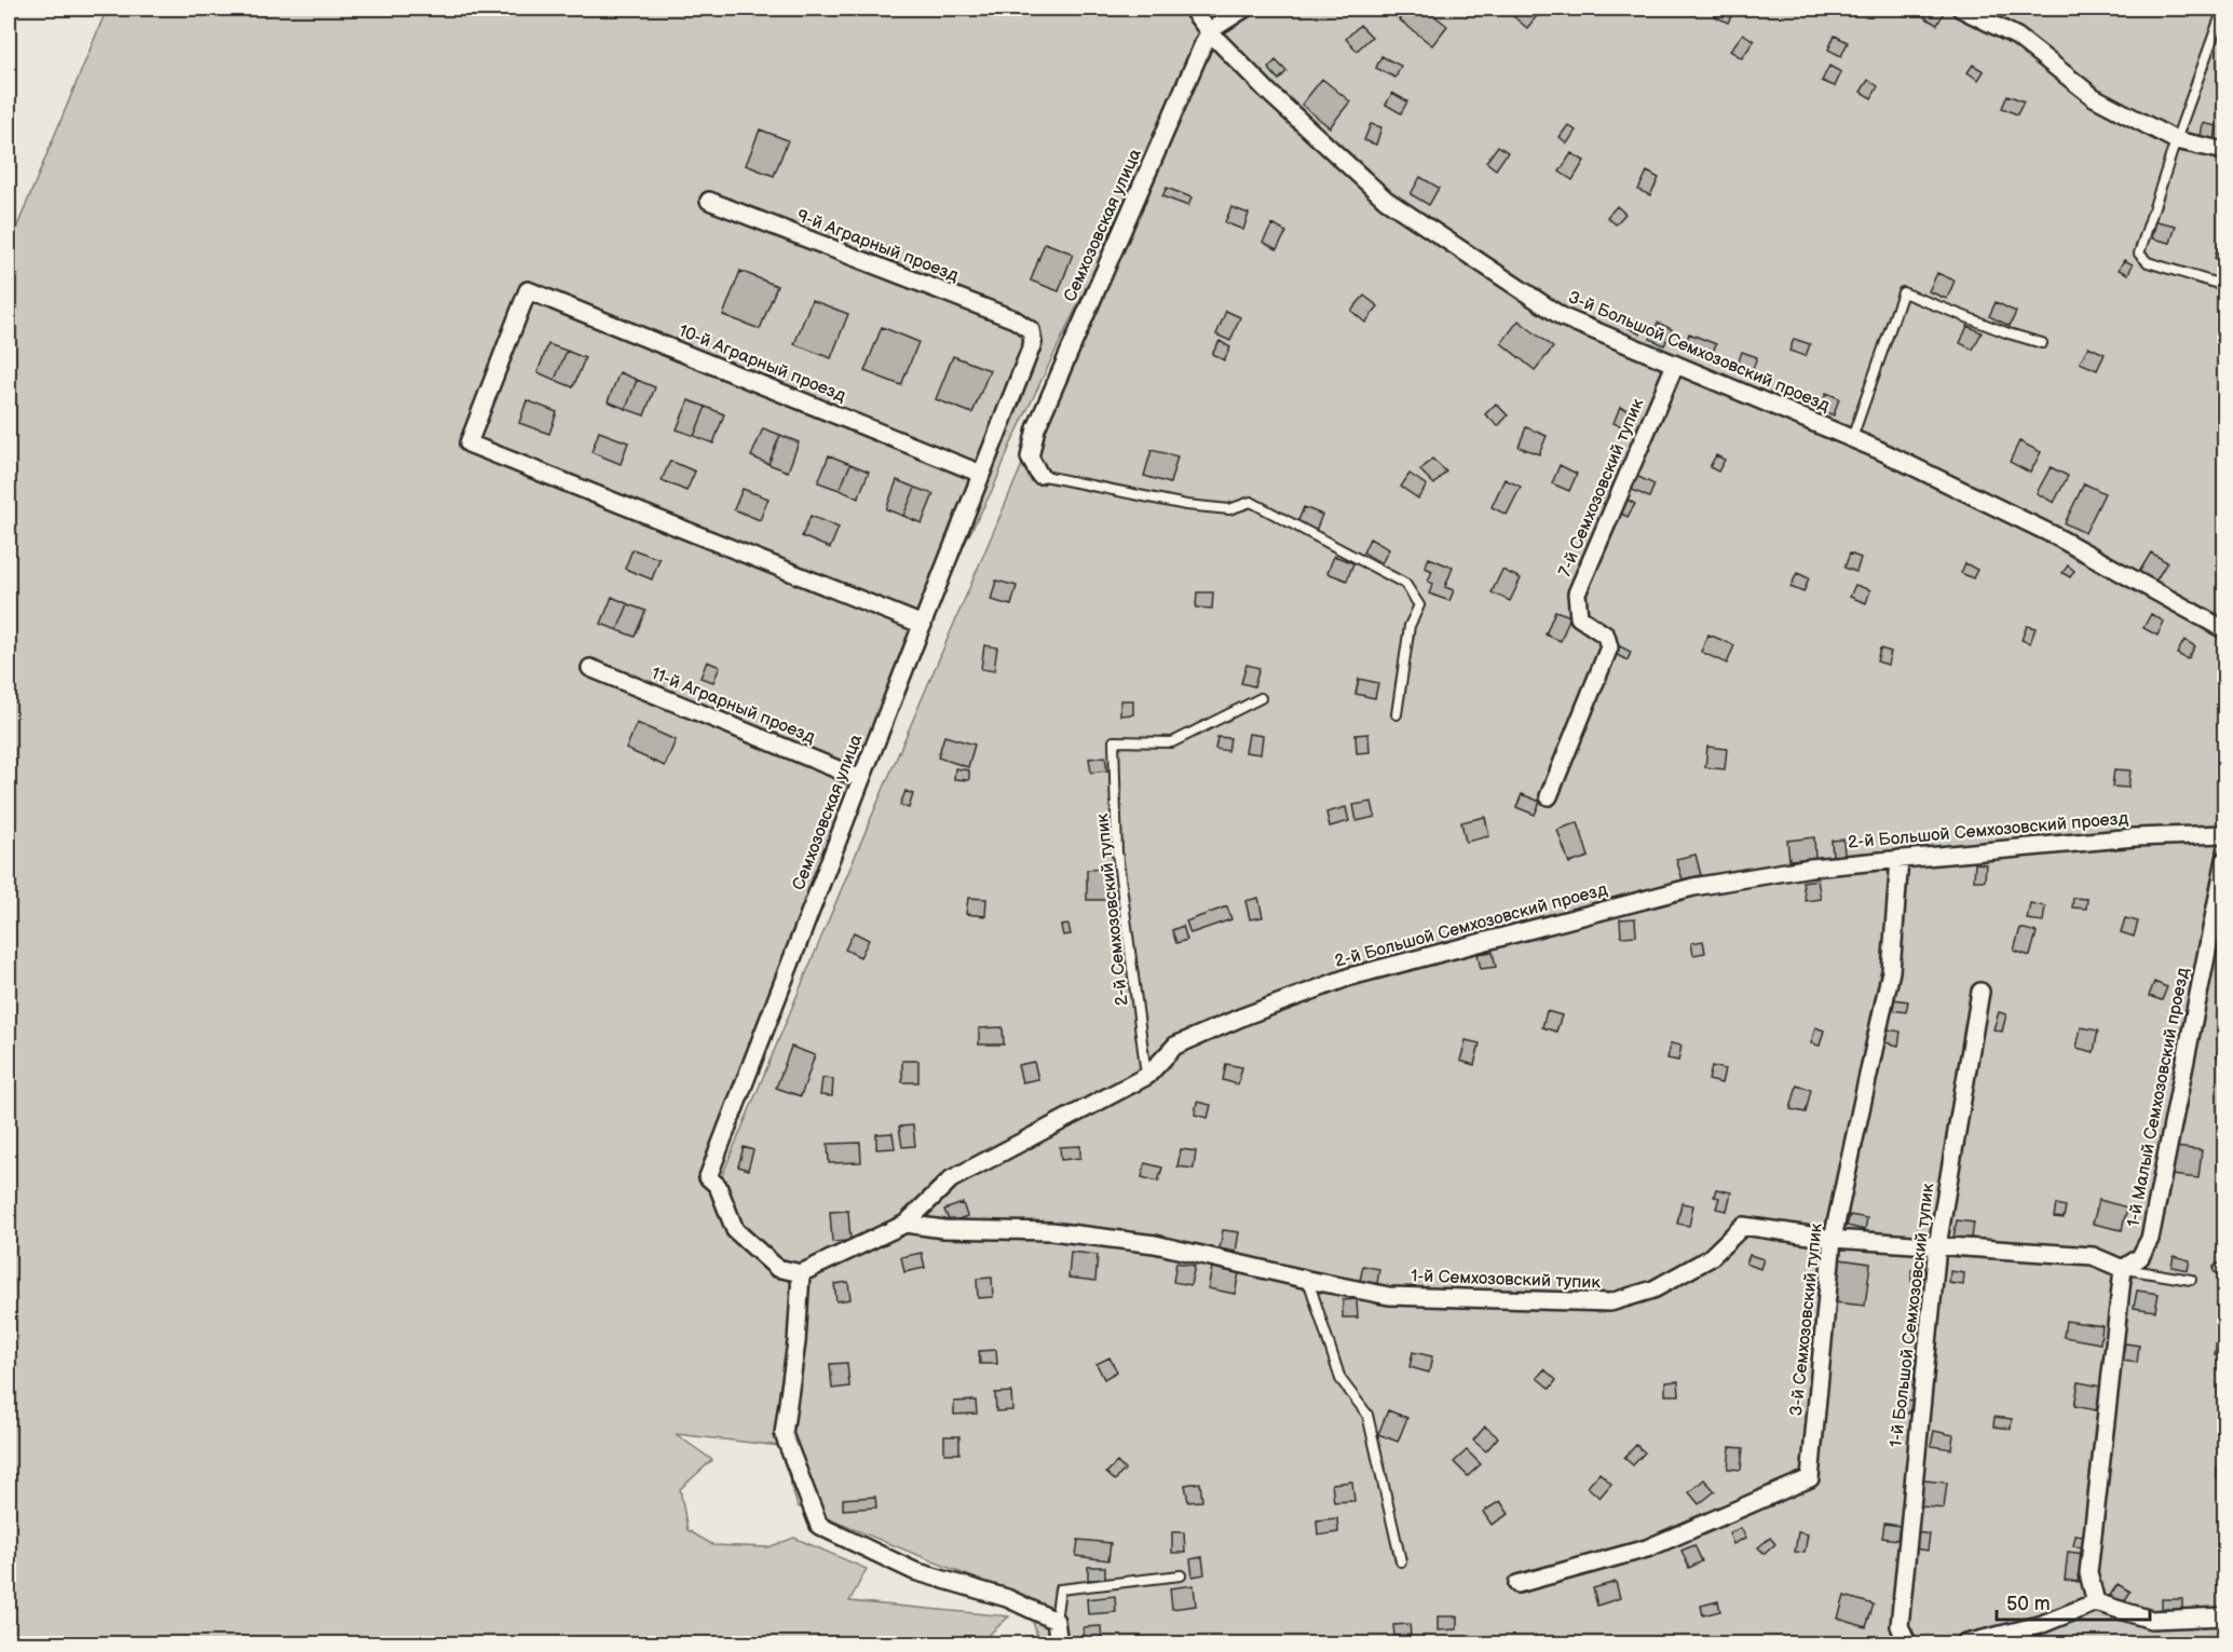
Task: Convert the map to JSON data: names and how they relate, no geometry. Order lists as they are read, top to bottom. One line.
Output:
{"streets":{"street":["Семхозовская улица","9-й Аграрный проезд","3-й Большой Семхозовский проезд","10-й Аграрный проезд","7-й Семхозовский тупик","11-й Аграрный проезд","2-й Большой Семхозовский проезд","1-й Малый Семхозовский проезд","1-й Семхозовский тупик","1-й Большой Семхозовский тупик","3-й Семхозовский тупик"],"lane":["2-й Семхозовский тупик"]},"crossings":[["Семхозовская улица","9-й Аграрный проезд"],["Семхозовская улица","3-й Большой Семхозовский проезд"],["Семхозовская улица","10-й Аграрный проезд"],["Семхозовская улица","11-й Аграрный проезд"],["Семхозовская улица","2-й Большой Семхозовский проезд"],["3-й Большой Семхозовский проезд","7-й Семхозовский тупик"],["2-й Большой Семхозовский проезд","2-й Семхозовский тупик"],["2-й Большой Семхозовский проезд","1-й Семхозовский тупик"],["2-й Большой Семхозовский проезд","3-й Семхозовский тупик"],["1-й Малый Семхозовский проезд","1-й Семхозовский тупик"],["1-й Семхозовский тупик","1-й Большой Семхозовский тупик"],["1-й Семхозовский тупик","3-й Семхозовский тупик"]],"scale_bar":"50 m"}
